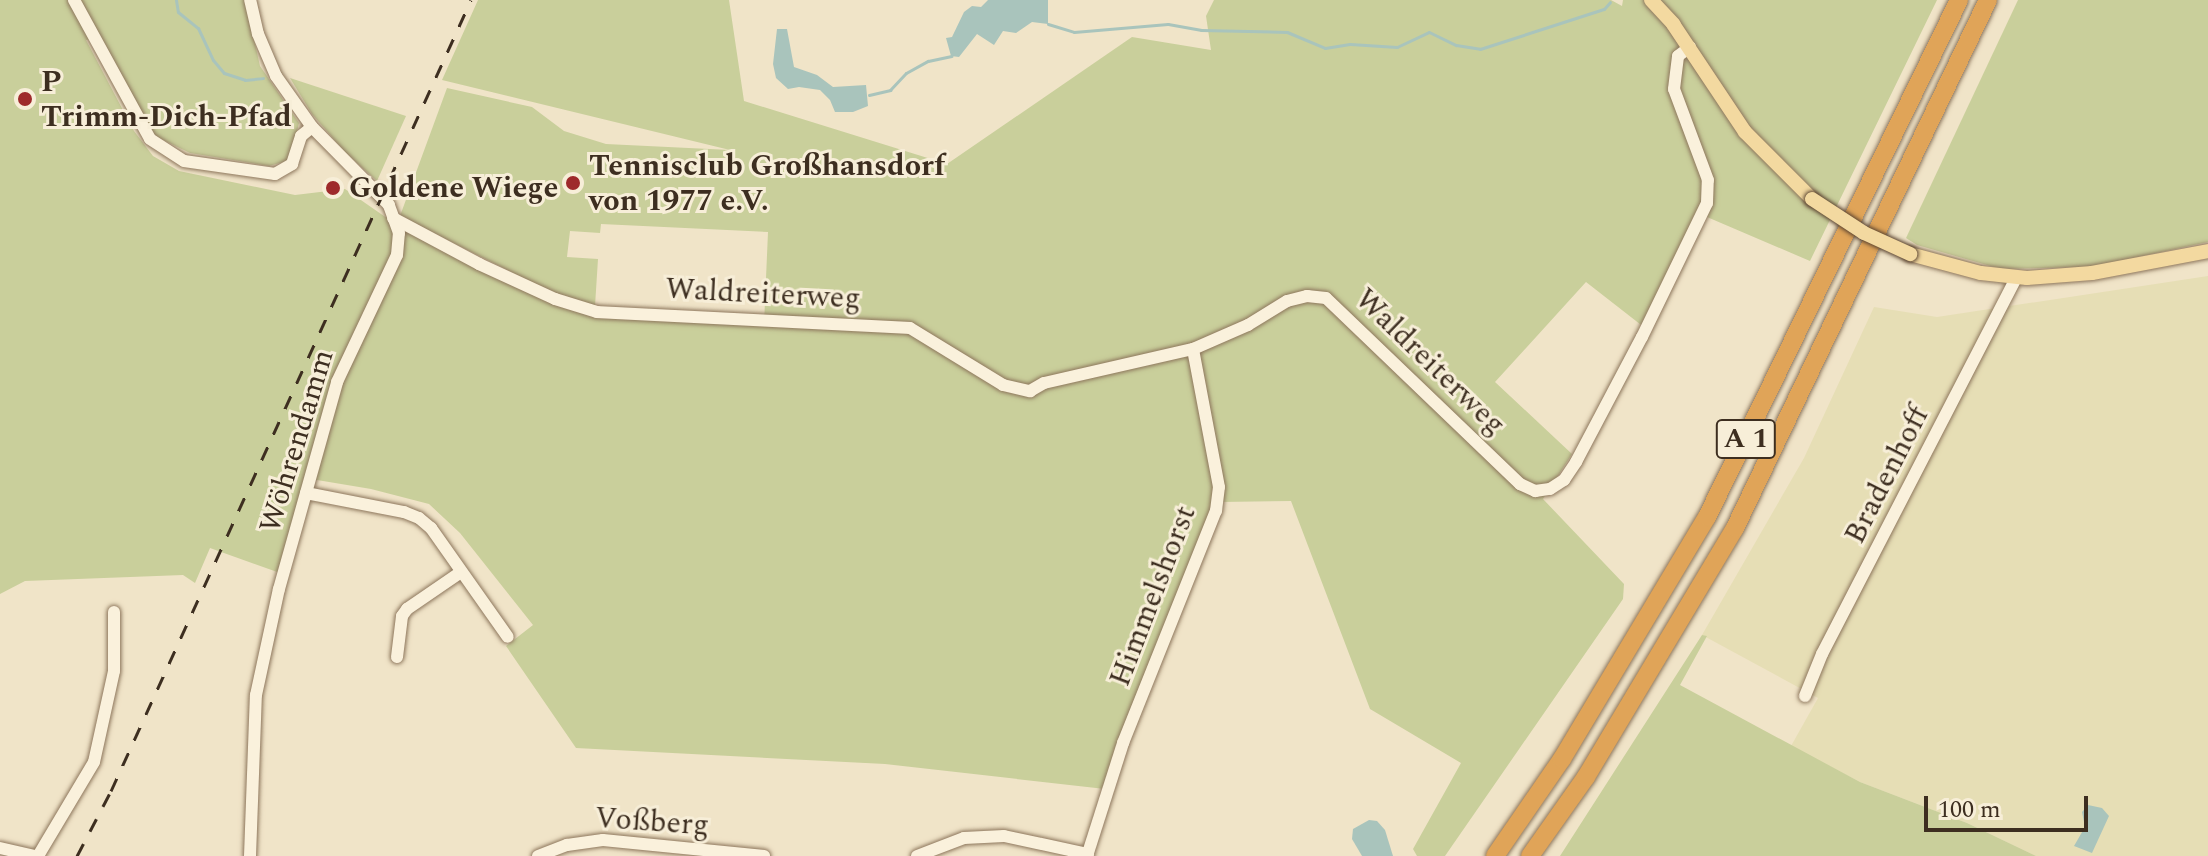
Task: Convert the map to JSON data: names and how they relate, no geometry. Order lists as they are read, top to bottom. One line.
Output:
{"streets":{"highway":["A 1"],"street":["Waldreiterweg","Wöhrendamm","Bradenhoff","Himmelshorst","Voßberg"]},"crossings":[["Waldreiterweg","Wöhrendamm"],["Waldreiterweg","Himmelshorst"]],"places":["P Trimm-Dich-Pfad","Tennisclub Großhansdorf von 1977 e.V.","Goldene Wiege"],"scale_bar":"100 m"}
